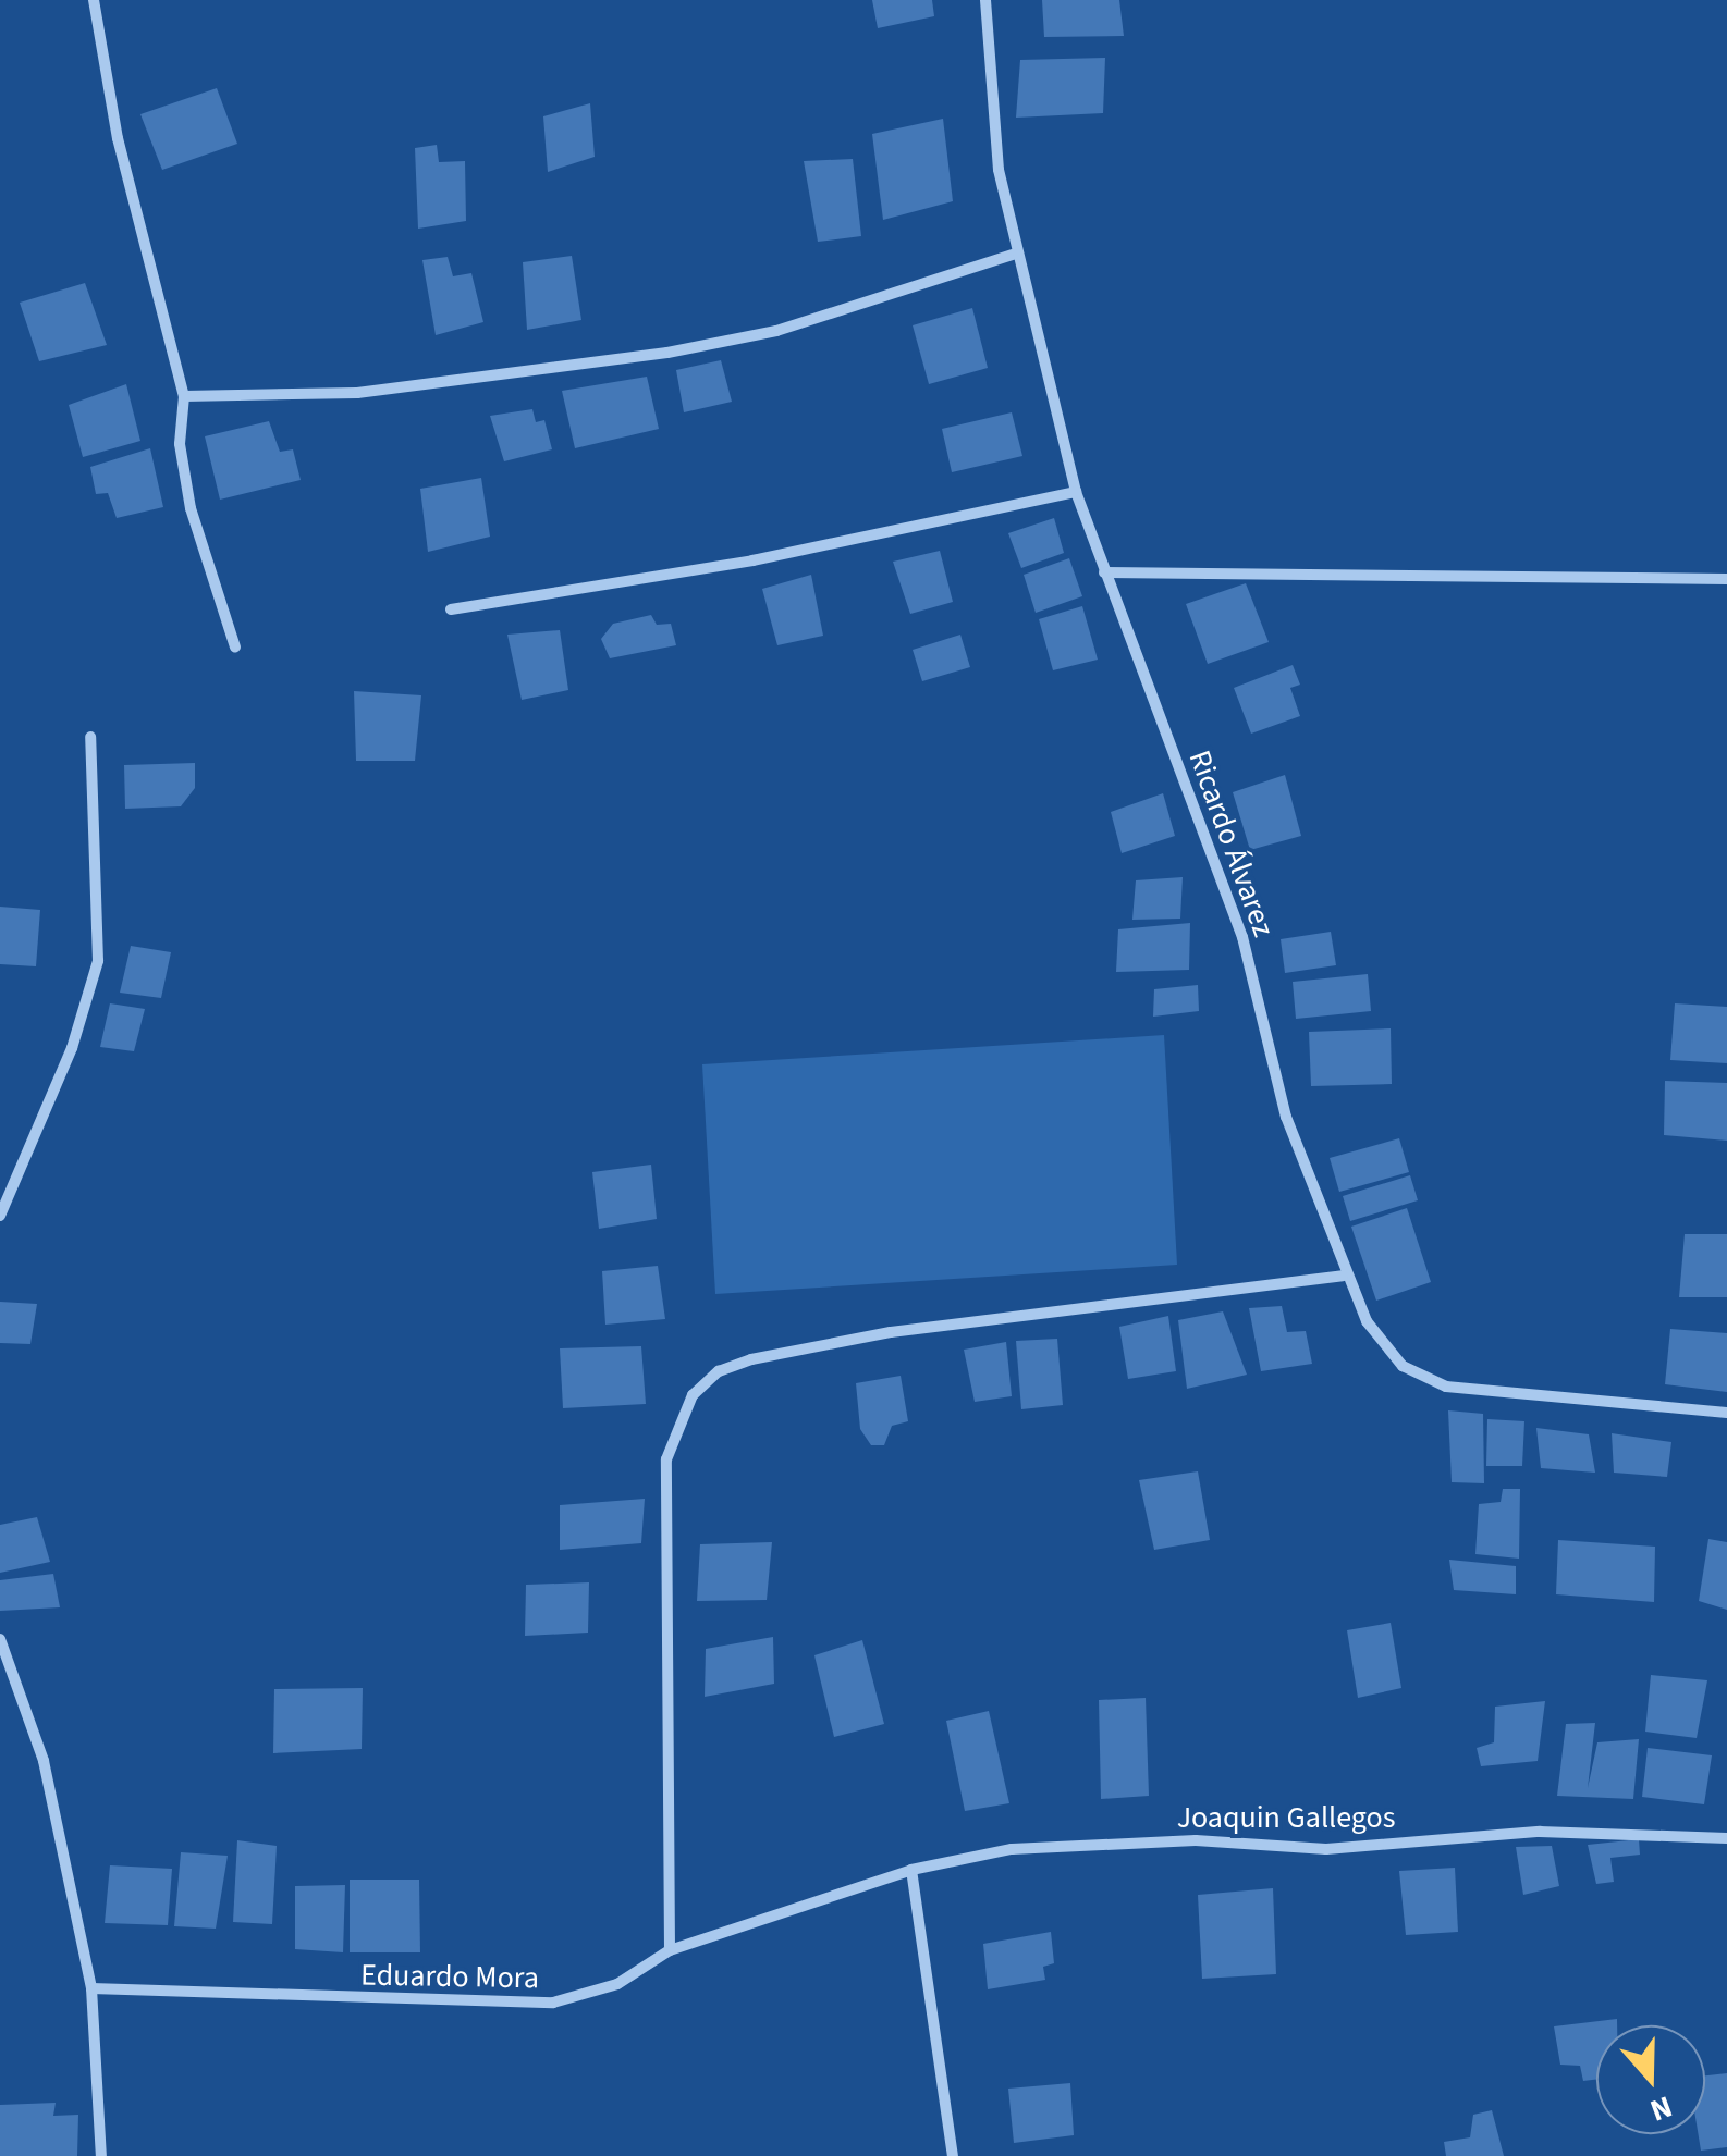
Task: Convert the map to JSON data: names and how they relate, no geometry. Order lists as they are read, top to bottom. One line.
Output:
{"streets":{"street":["Ricardo Álvarez","Joaquin Gallegos","Eduardo Mora"]},"crossings":[["Joaquin Gallegos","Eduardo Mora"]],"north":"bottom"}
